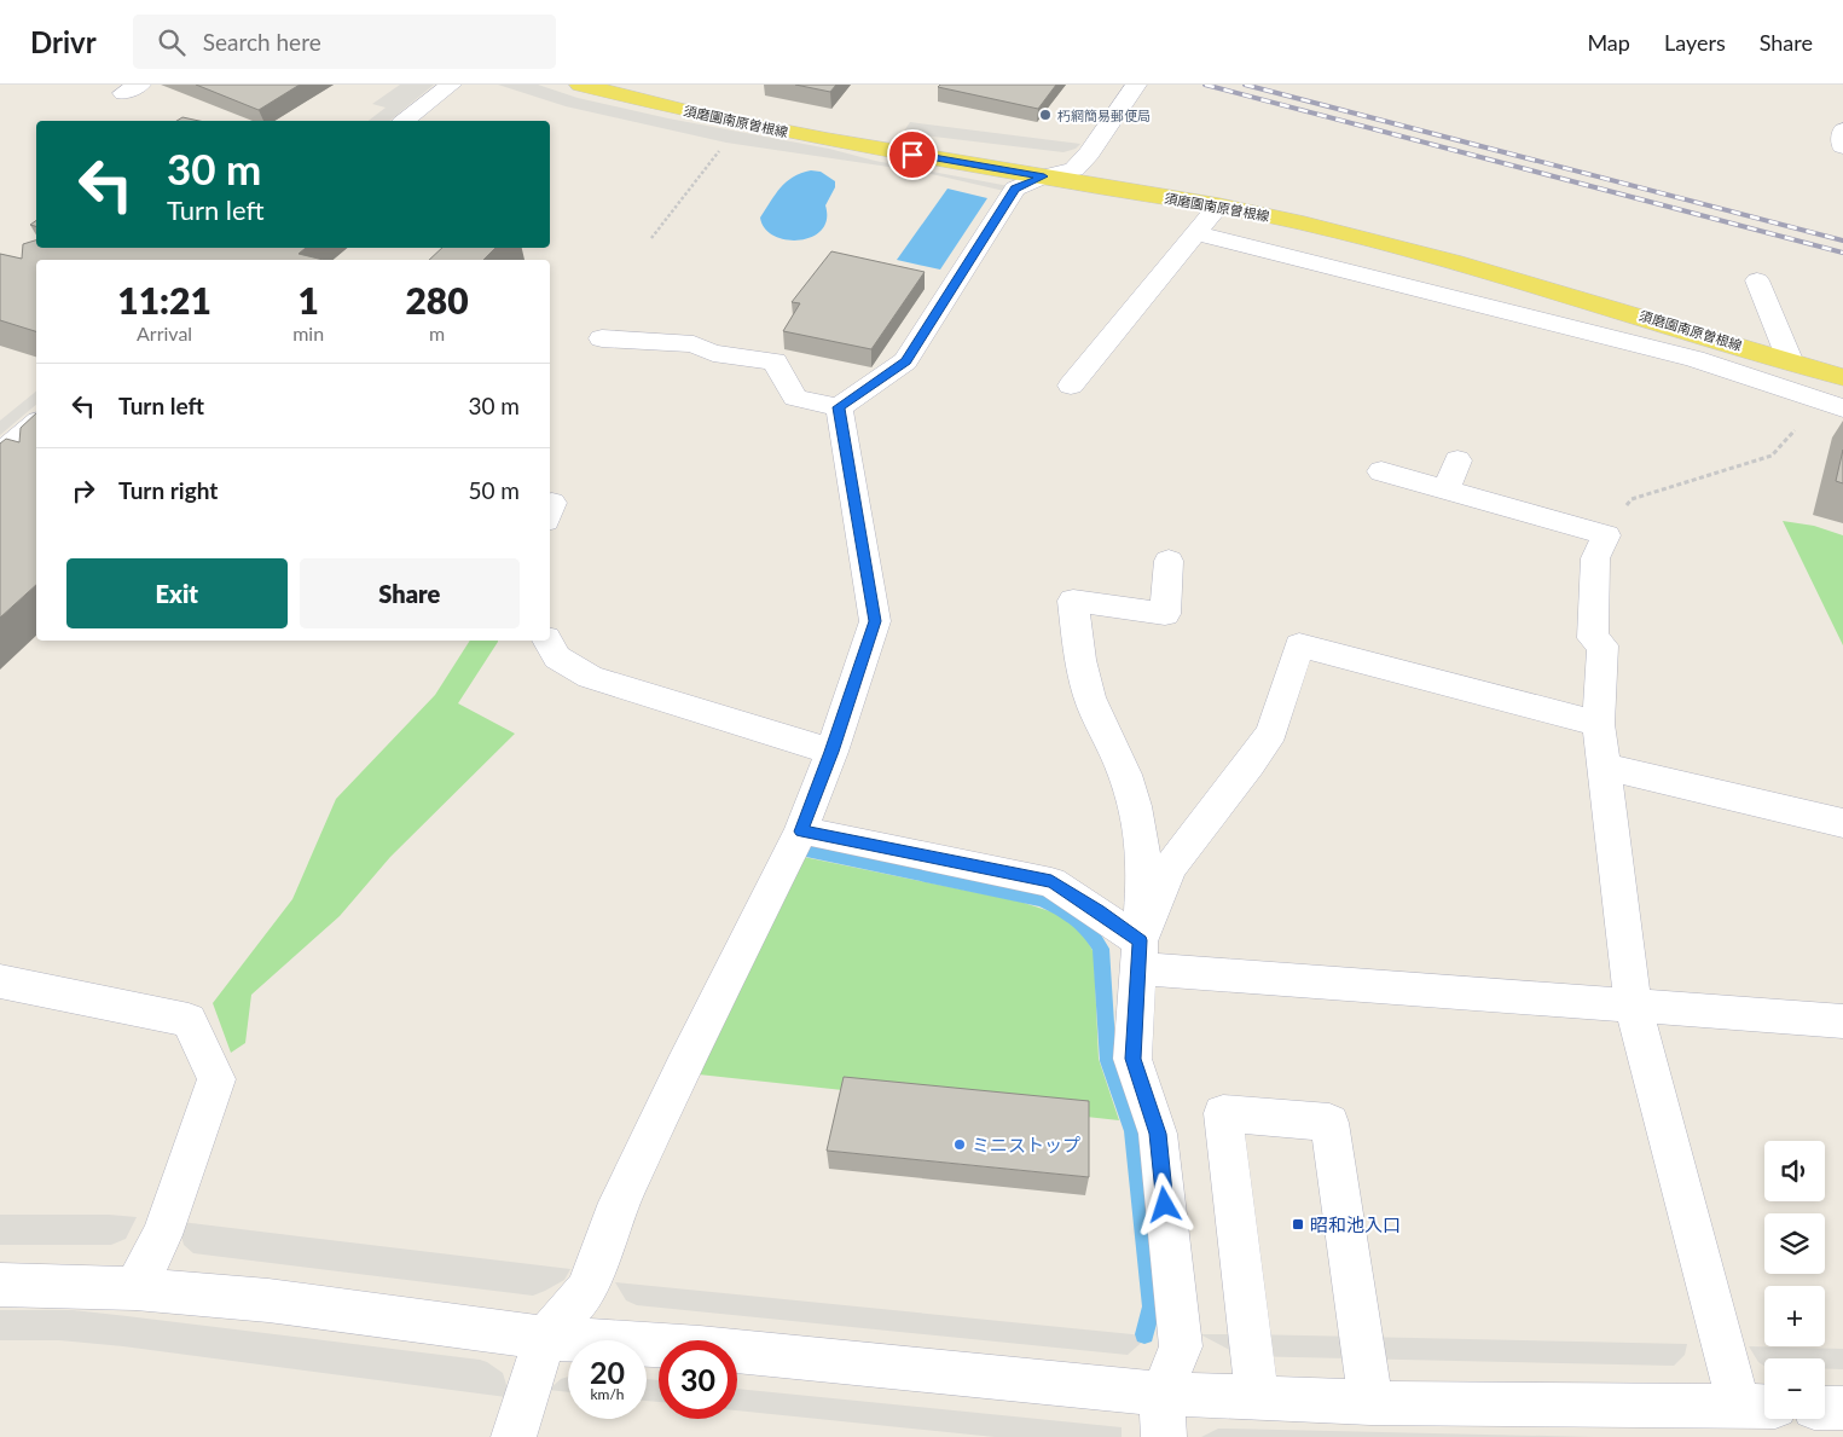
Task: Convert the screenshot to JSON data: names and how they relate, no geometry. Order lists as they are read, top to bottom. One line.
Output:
{"streets":{"main road":["須磨園南原曽根線"]},"places":{"other":["朽網簡易郵便局","ミニストップ"],"transit":["昭和池入口"]},"page":{"header":"Drivr","search":"Search here","nav":["Map","Layers","Share"],"turn":["30 m","Turn left"],"eta":["11:21","Arrival","1","min","280","m"],"list":[{"name":"Turn left","value":"30 m"},{"name":"Turn right","value":"50 m"}],"buttons":["Exit","Share"],"map_buttons":["+","−"],"speed":"20 km/h","limit":"30"}}
